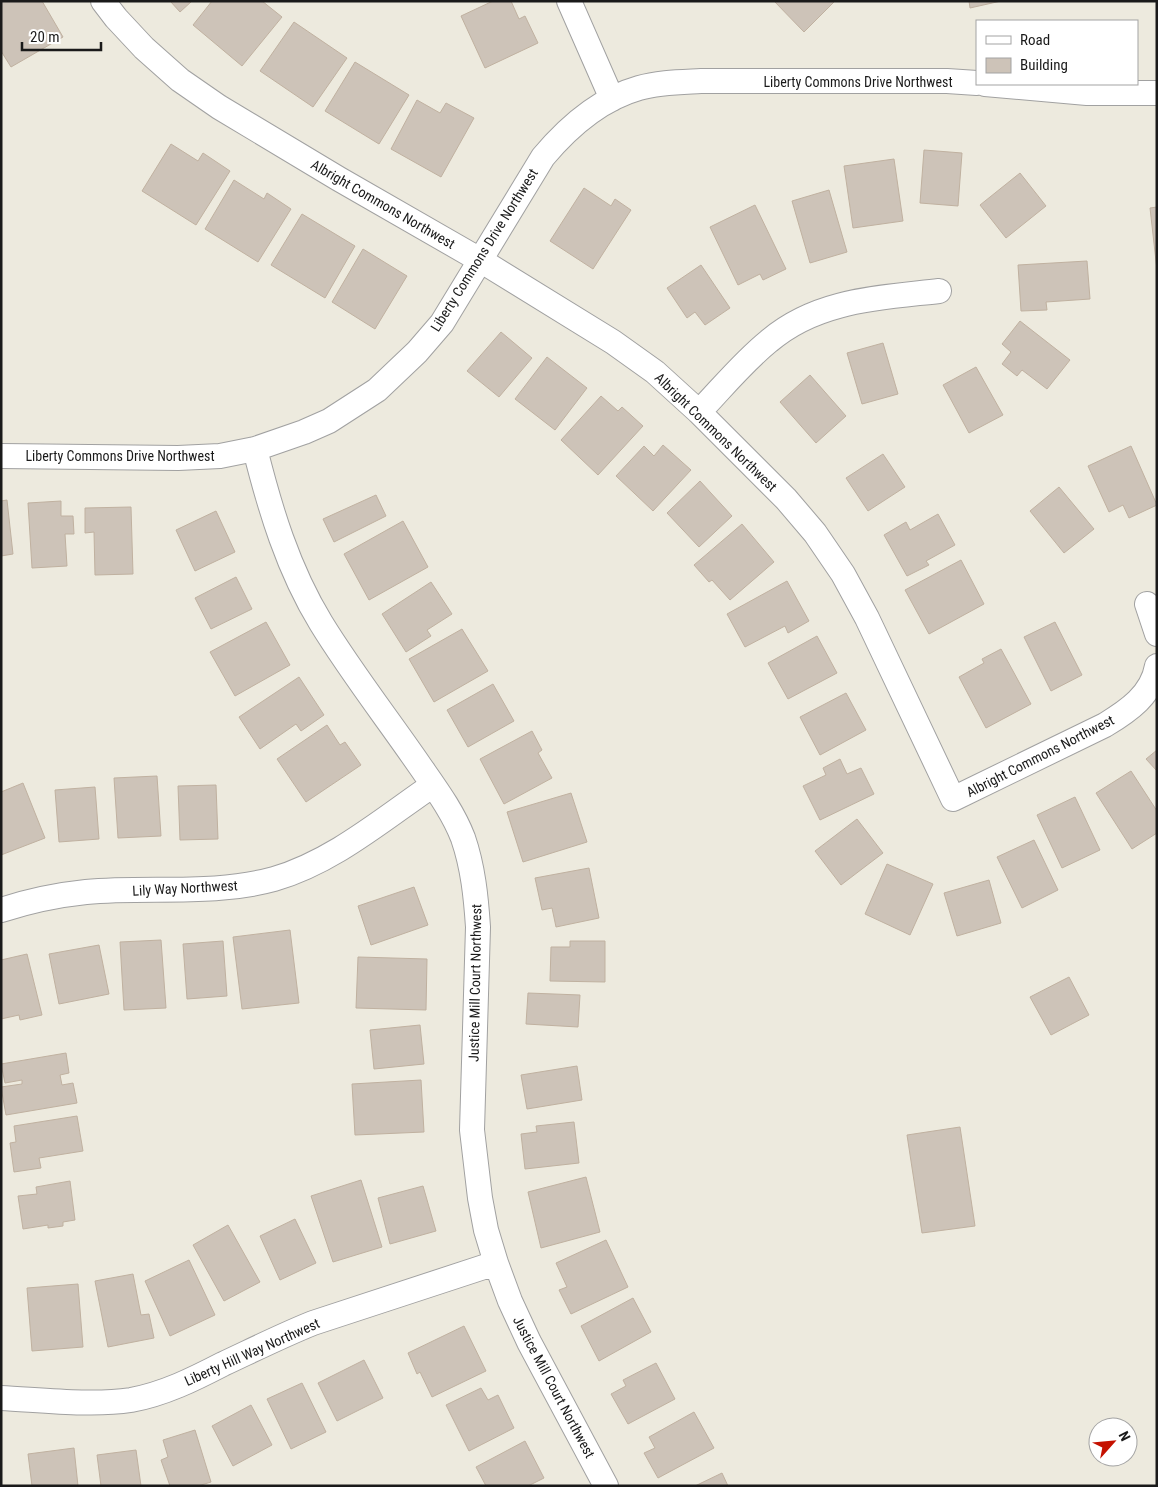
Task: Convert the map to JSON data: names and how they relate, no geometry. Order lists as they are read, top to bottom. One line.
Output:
{"streets":{"street":["Liberty Commons Drive Northwest","Albright Commons Northwest","Lily Way Northwest","Justice Mill Court Northwest","Liberty Hill Way Northwest"]},"crossings":[["Liberty Commons Drive Northwest","Albright Commons Northwest"],["Liberty Commons Drive Northwest","Justice Mill Court Northwest"],["Lily Way Northwest","Justice Mill Court Northwest"],["Justice Mill Court Northwest","Liberty Hill Way Northwest"]],"legend":["Road","Building"],"scale_bar":"20 m","north":"top right"}
